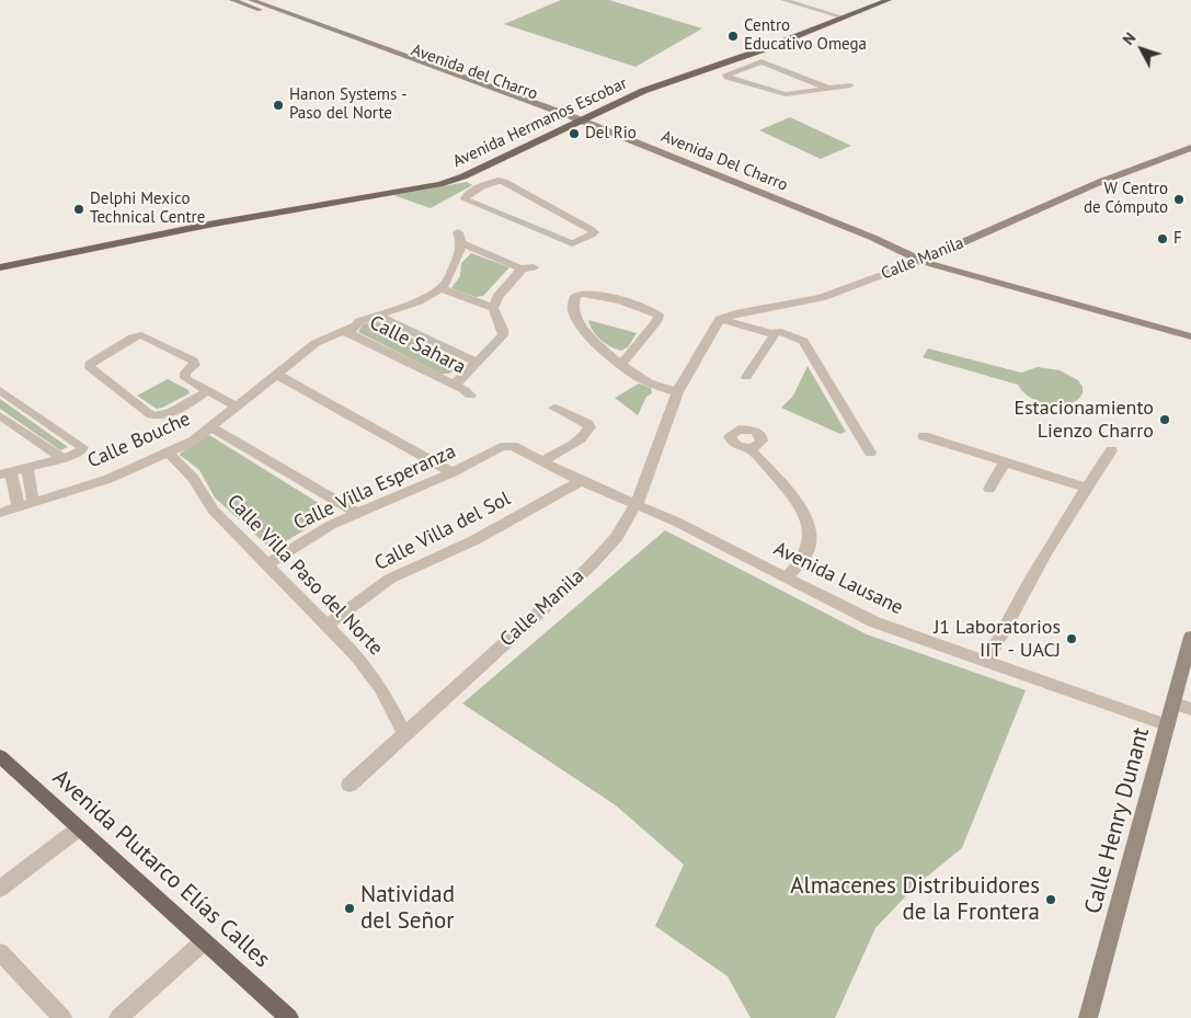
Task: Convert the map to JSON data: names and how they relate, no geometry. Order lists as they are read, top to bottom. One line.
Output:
{"streets":{"main road":["Avenida Hermanos Escobar","Avenida Plutarco Elías Calles"],"street":["Avenida del Charro","Avenida Del Charro","Calle Manila","Calle Sahara","Calle Bouche","Calle Villa Esperanza","Calle Villa del Sol","Calle Villa Paso del Norte","Avenida Lausane","Calle Henry Dunant"]},"crossings":[["Avenida del Charro","Avenida Hermanos Escobar"],["Avenida del Charro","Avenida Del Charro"],["Avenida del Charro","Calle Manila"],["Avenida Hermanos Escobar","Avenida Del Charro"],["Calle Manila","Calle Villa Paso del Norte"],["Calle Manila","Avenida Lausane"],["Calle Sahara","Calle Bouche"],["Calle Bouche","Calle Villa Paso del Norte"],["Calle Villa Esperanza","Calle Villa Paso del Norte"],["Calle Villa Esperanza","Avenida Lausane"],["Calle Villa del Sol","Calle Villa Paso del Norte"],["Calle Villa del Sol","Avenida Lausane"],["Avenida Lausane","Calle Henry Dunant"]],"places":["Centro Educativo Omega","Hanon Systems - Paso del Norte","Del Rio","W Centro de Cómputo","Delphi Mexico Technical Centre","F","Estacionamiento Lienzo Charro","J1 Laboratorios IIT - UACJ","Almacenes Distribuidores de la Frontera","Natividad del Señor"],"north":"top left"}
